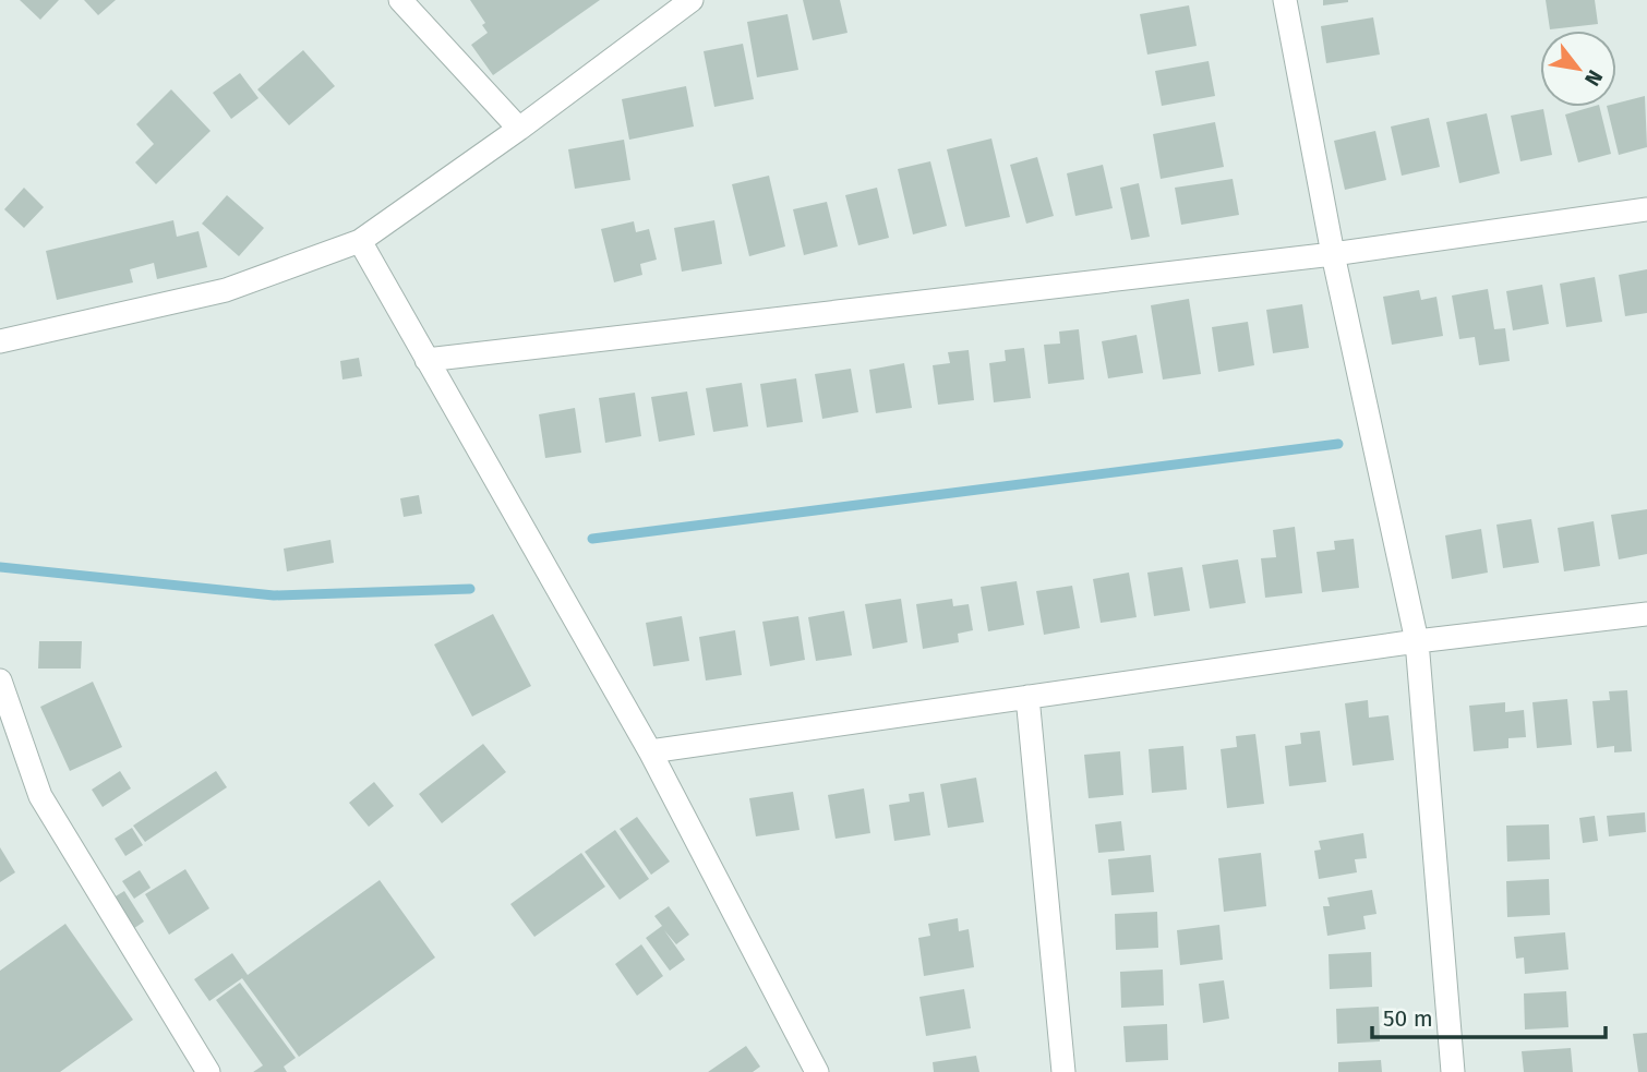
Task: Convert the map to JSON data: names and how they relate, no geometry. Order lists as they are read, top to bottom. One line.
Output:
{"scale_bar":"50 m","north":"bottom right"}
